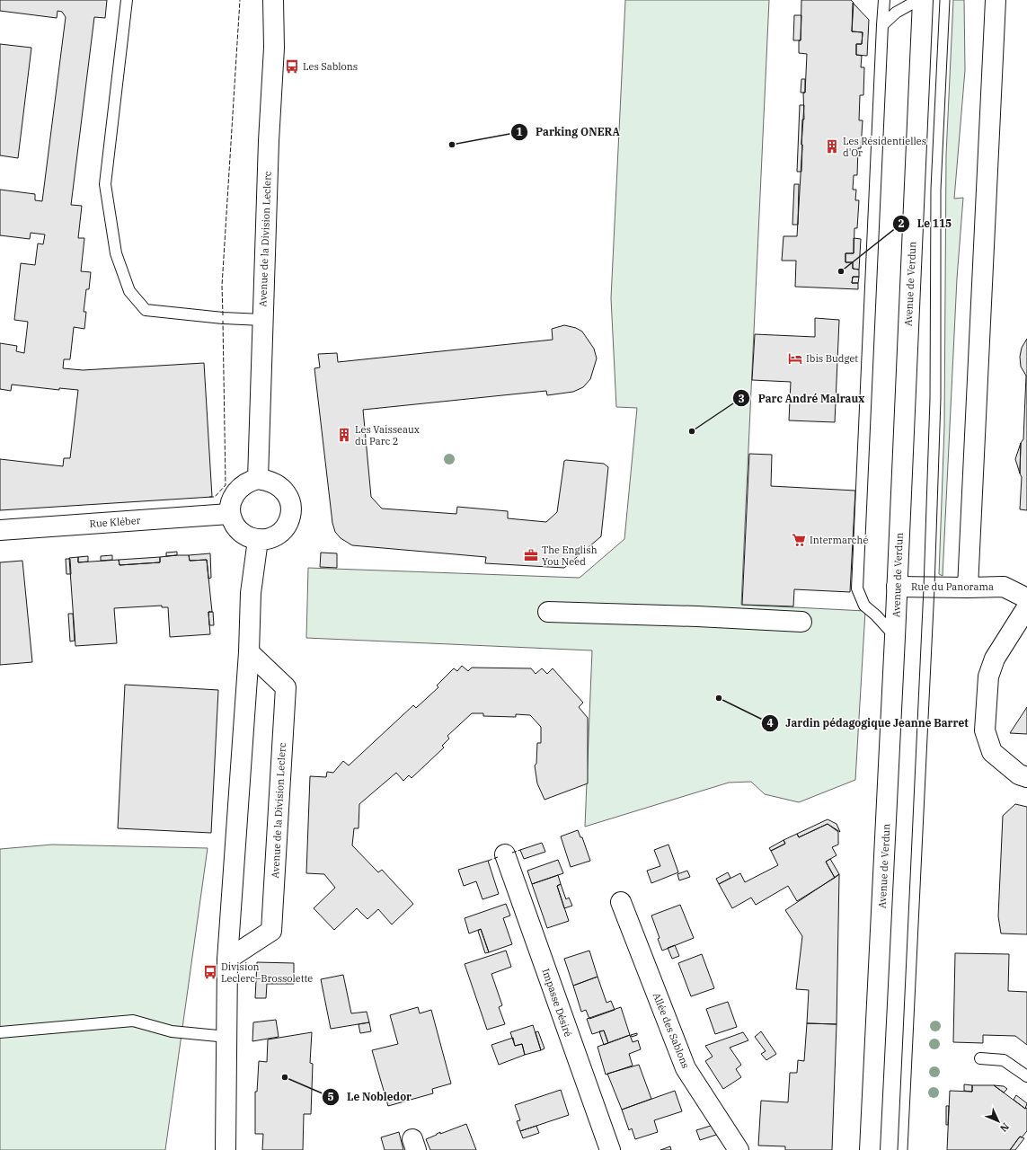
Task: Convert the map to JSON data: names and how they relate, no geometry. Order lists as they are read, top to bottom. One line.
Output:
{"streets":{"street":["Avenue de la Division Leclerc","Avenue de Verdun","Rue Kléber","Rue du Panorama","Impasse Désiré","Allée des Sablons"]},"crossings":[["Avenue de la Division Leclerc","Rue Kléber"],["Avenue de Verdun","Rue du Panorama"]],"places":{"bus stop":["Les Sablons","Division Leclerc–Brossolette"],"other":["Parking ONERA","Le 115","Parc André Malraux","Jardin pédagogique Jeanne Barret","Le Nobledor"],"building":["Les Résidentielles d'Or","Les Vaisseaux du Parc 2"],"hotel":["Ibis Budget"],"supermarket":["Intermarché"],"office":["The English You Need"]},"north":"bottom right"}
